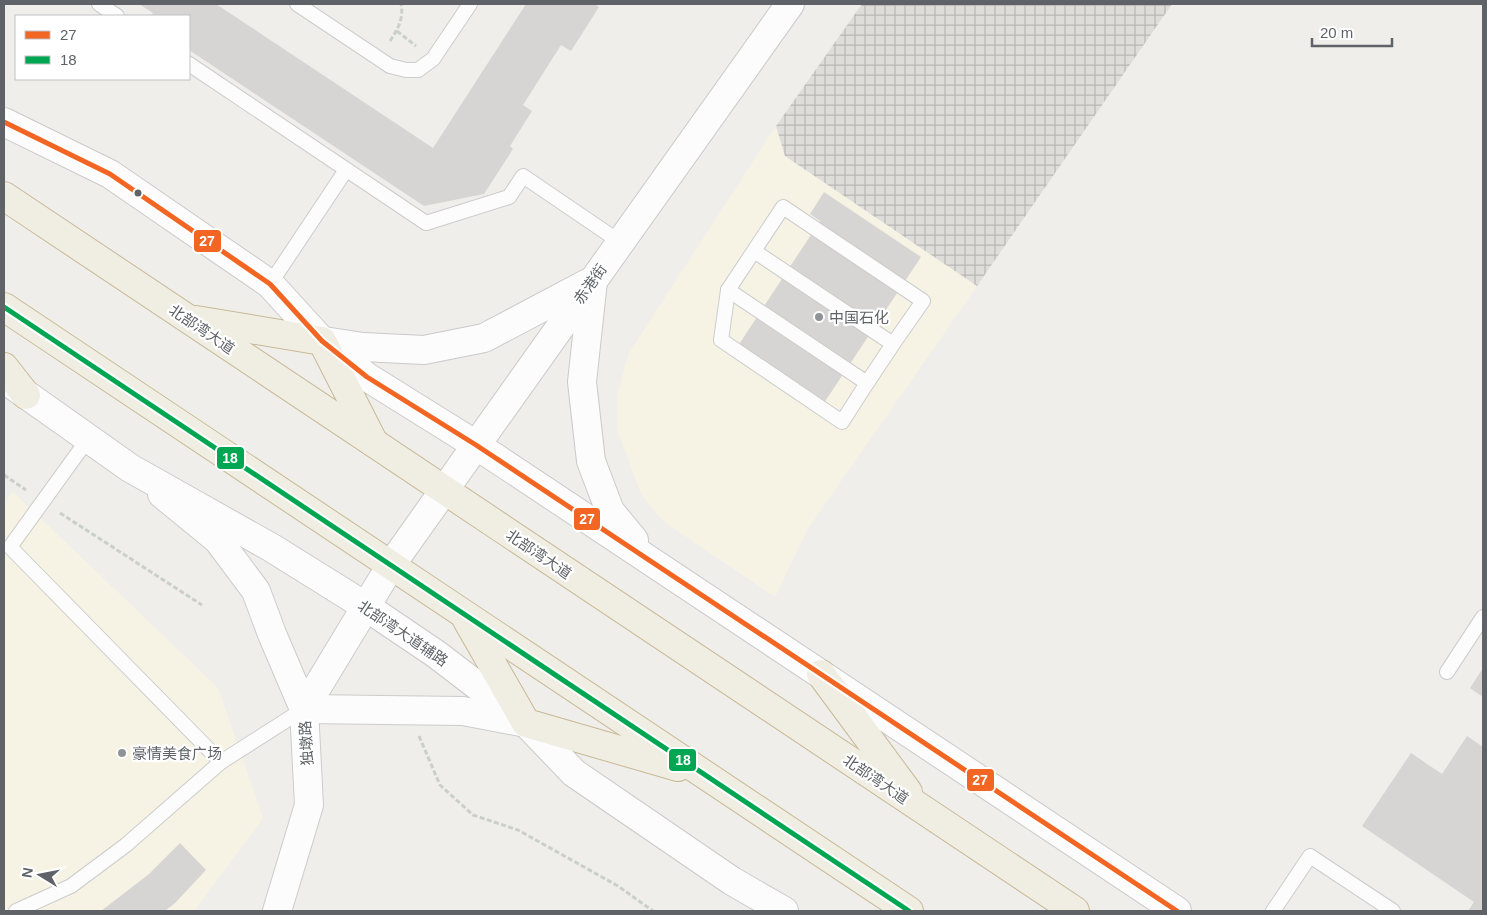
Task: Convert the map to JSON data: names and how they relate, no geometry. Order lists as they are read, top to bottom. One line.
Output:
{"streets":{"highway":["北部湾大道"],"main road":["赤港街","北部湾大道辅路","独墩路"]},"crossings":[["赤港街","北部湾大道"],["赤港街","独墩路"],["北部湾大道辅路","独墩路"]],"places":["中国石化","豪情美食广场"],"lines":["transit line 27","transit line 18"],"legend":["27","18"],"scale_bar":"20 m","north":"left"}
